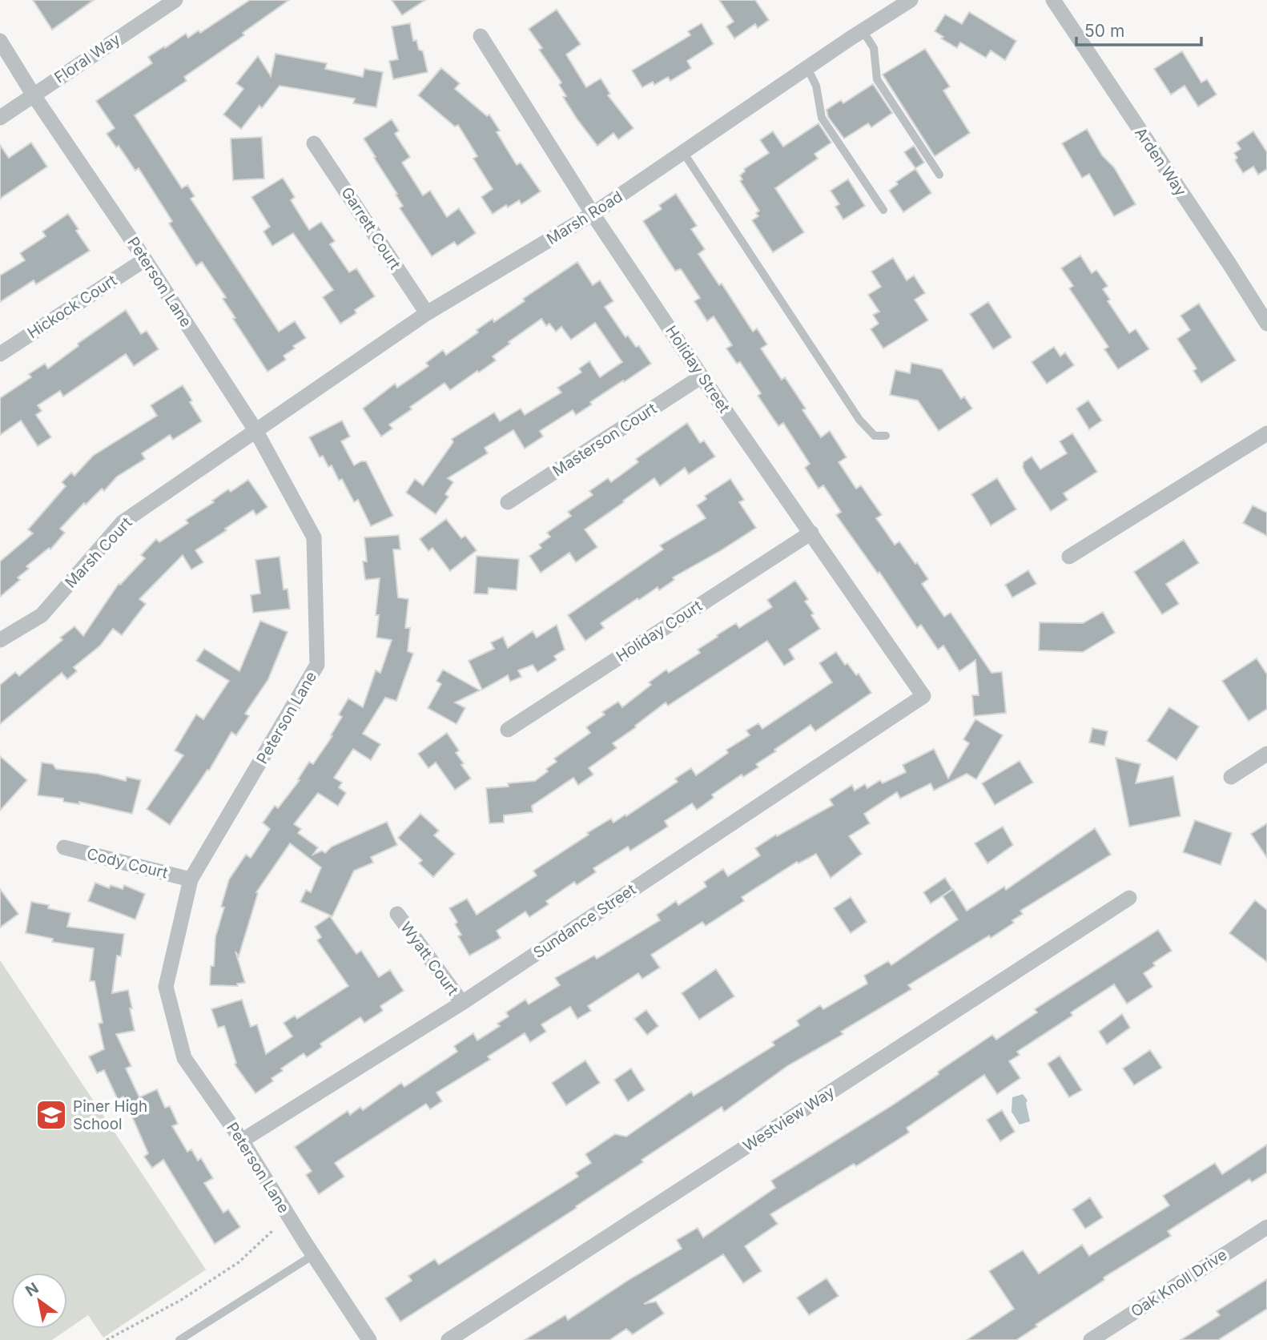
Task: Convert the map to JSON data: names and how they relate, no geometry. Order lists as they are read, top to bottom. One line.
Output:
{"streets":{"street":["Floral Way","Arden Way","Marsh Road","Garrett Court","Peterson Lane","Hickock Court","Holiday Street","Masterson Court","Marsh Court","Holiday Court","Cody Court","Sundance Street","Wyatt Court","Westview Way","Oak Knoll Drive"]},"crossings":[["Floral Way","Peterson Lane"],["Marsh Road","Garrett Court"],["Marsh Road","Peterson Lane"],["Marsh Road","Holiday Street"],["Marsh Road","Marsh Court"],["Peterson Lane","Hickock Court"],["Peterson Lane","Marsh Court"],["Peterson Lane","Cody Court"],["Peterson Lane","Sundance Street"],["Holiday Street","Masterson Court"],["Holiday Street","Holiday Court"],["Holiday Street","Sundance Street"],["Sundance Street","Wyatt Court"]],"places":{"school or university":["Piner High School"]},"scale_bar":"50 m","north":"top left"}
